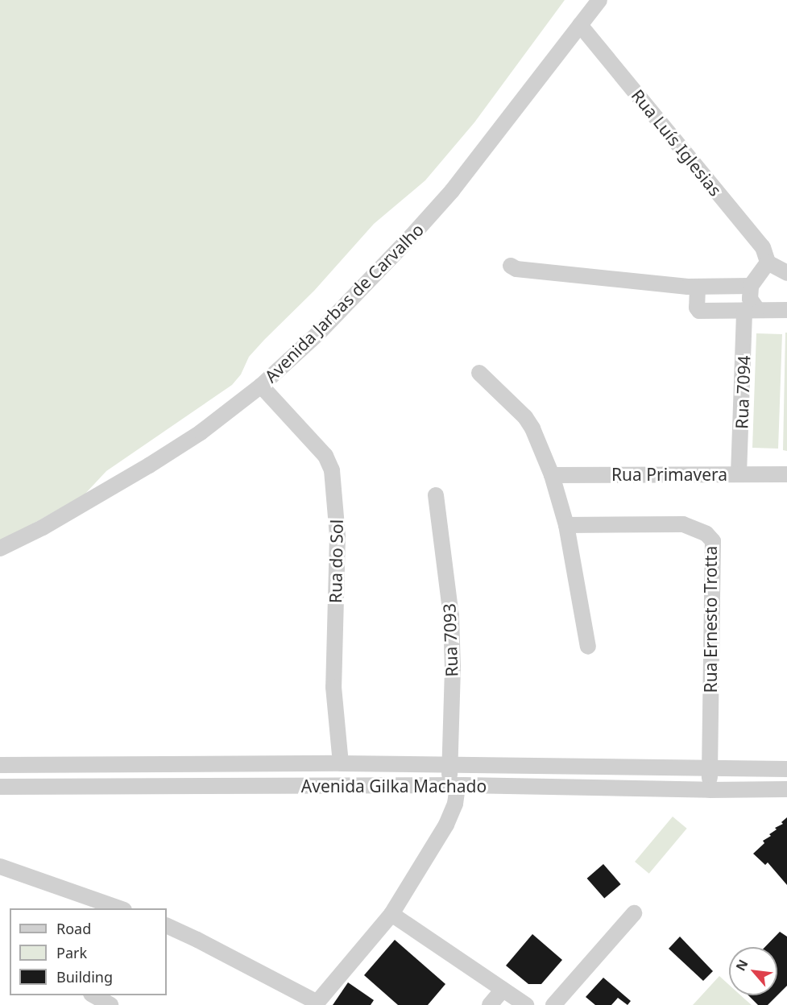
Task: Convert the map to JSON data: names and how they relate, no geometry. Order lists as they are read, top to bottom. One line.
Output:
{"streets":{"street":["Rua Luís Iglesias","Avenida Jarbas de Carvalho","Rua 7094","Rua Primavera","Rua do Sol","Rua Ernesto Trotta","Rua 7093","Avenida Gilka Machado"]},"crossings":[["Rua Luís Iglesias","Avenida Jarbas de Carvalho"],["Avenida Jarbas de Carvalho","Rua do Sol"],["Rua 7094","Rua Primavera"],["Rua do Sol","Avenida Gilka Machado"],["Rua Ernesto Trotta","Avenida Gilka Machado"],["Rua 7093","Avenida Gilka Machado"]],"legend":["Road","Park","Building"],"north":"top left"}
